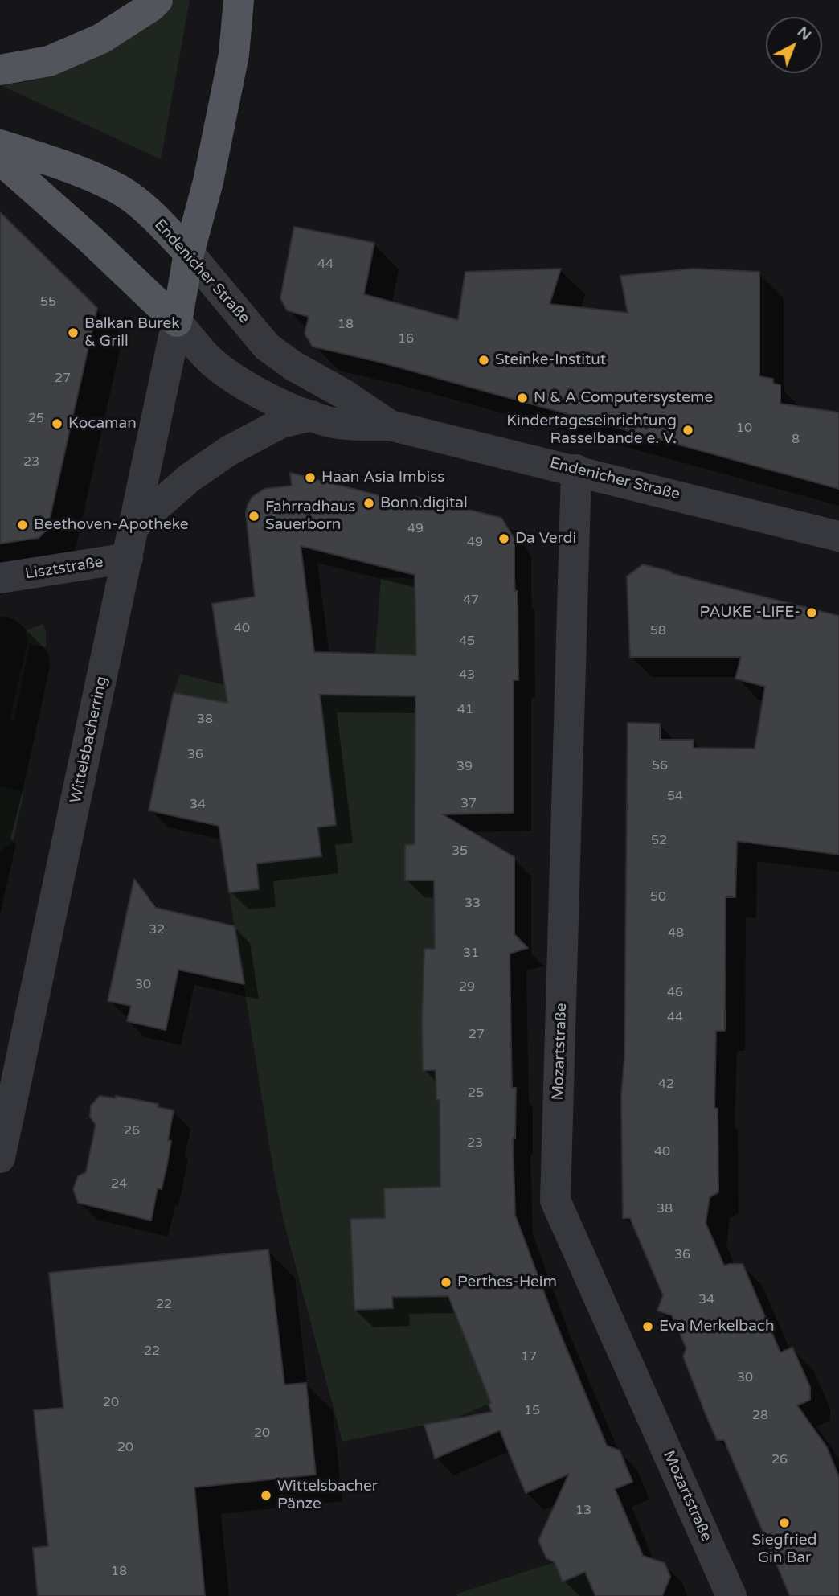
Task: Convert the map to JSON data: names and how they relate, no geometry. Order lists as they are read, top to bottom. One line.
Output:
{"streets":{"main road":["Endenicher Straße"],"street":["Lisztstraße","Wittelsbacherring","Mozartstraße"]},"crossings":[["Endenicher Straße","Wittelsbacherring"],["Endenicher Straße","Mozartstraße"],["Lisztstraße","Wittelsbacherring"]],"places":["Balkan Burek & Grill","Steinke-Institut","N & A Computersysteme","Kocaman","Kindertageseinrichtung Rasselbande e. V.","Haan Asia Imbiss","Bonn.digital","Fahrradhaus Sauerborn","Beethoven-Apotheke","Da Verdi","PAUKE -LIFE-","Perthes-Heim","Eva Merkelbach","Wittelsbacher Pänze","Siegfried Gin Bar"],"house_numbers":["44","55","18","16","27","25","10","8","23","49","49","47","40","58","45","43","41","38","36","56","39","54","37","34","52","35","50","33","32","48","31","30","29","46","44","27","42","25","26","23","40","24","38","36","34","22","22","17","30","20","15","28","20","20","26","13","18"],"north":"top right"}
